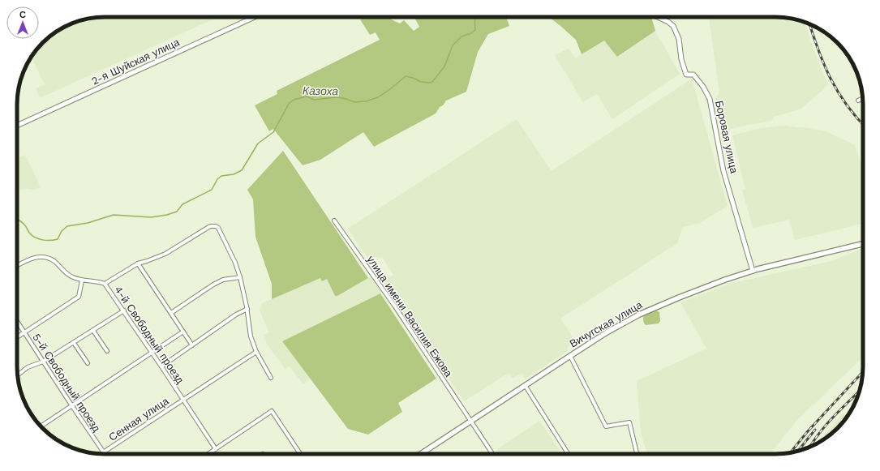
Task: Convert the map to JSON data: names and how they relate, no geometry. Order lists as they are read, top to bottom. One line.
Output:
{"streets":{"main road":["Вичугская улица"],"street":["2-я Шуйская улица","Боровая улица","улица имени Василия Ежова","4-й Свободный проезд","5-й Свободный проезд","Сенная улица"]},"crossings":[["Боровая улица","Вичугская улица"],["улица имени Василия Ежова","Вичугская улица"],["4-й Свободный проезд","Сенная улица"],["5-й Свободный проезд","Сенная улица"]],"water":["Казоха"],"north":"top"}
